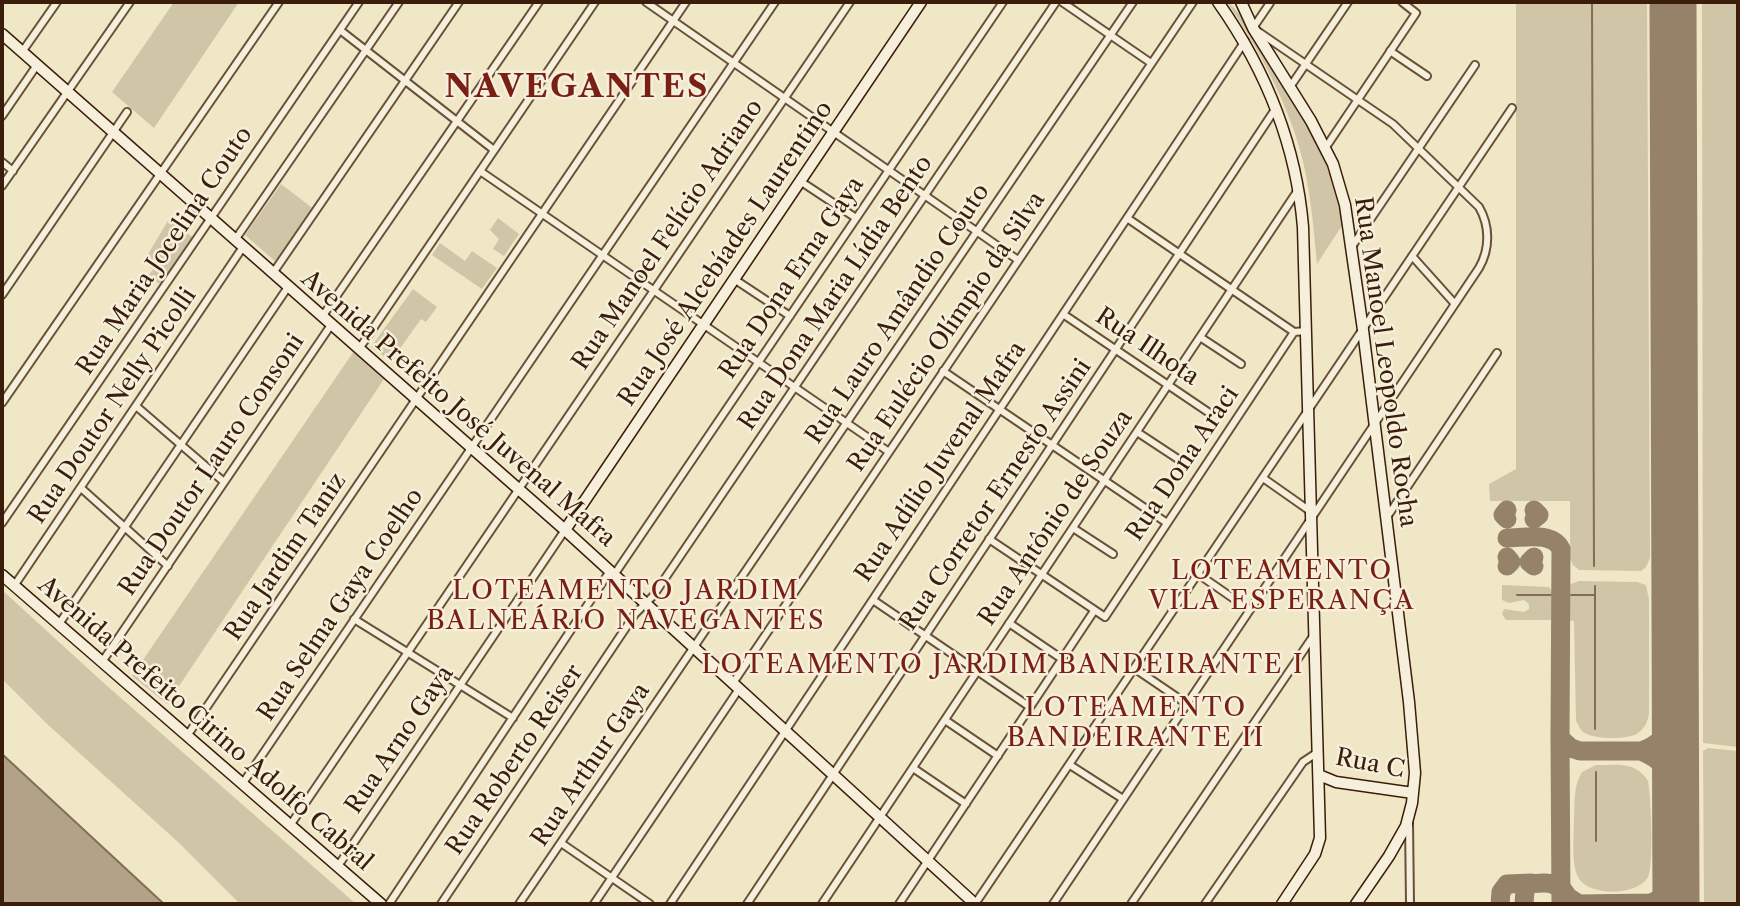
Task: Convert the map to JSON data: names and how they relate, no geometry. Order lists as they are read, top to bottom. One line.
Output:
{"streets":{"main road":["Rua José Alcebíades Laurentino","Rua Manoel Leopoldo Rocha","Avenida Prefeito José Juvenal Mafra","Avenida Prefeito Cirino Adolfo Cabral","Rua C"],"street":["Rua Manoel Felício Adriano","Rua Maria Jocelina Couto","Rua Dona Erna Gaya","Rua Dona Maria Lídia Bento","Rua Lauro Amândio Couto","Rua Eulécio Olímpio da Silva","Rua Ilhota","Rua Doutor Nelly Picolli","Rua Adílio Juvenal Mafra","Rua Dona Araci","Rua Doutor Lauro Consoni","Rua Corretor Ernesto Assini","Rua Antônio de Souza","Rua Jardim Taniz","Rua Selma Gaya Coelho","Rua Arno Gaya","Rua Roberto Reiser","Rua Arthur Gaya"]},"crossings":[["Rua Manoel Felício Adriano","Avenida Prefeito José Juvenal Mafra"],["Rua Manoel Felício Adriano","Avenida Prefeito Cirino Adolfo Cabral"],["Rua Maria Jocelina Couto","Avenida Prefeito José Juvenal Mafra"],["Rua José Alcebíades Laurentino","Avenida Prefeito José Juvenal Mafra"],["Rua José Alcebíades Laurentino","Rua Arno Gaya"],["Rua Dona Erna Gaya","Avenida Prefeito José Juvenal Mafra"],["Rua Dona Maria Lídia Bento","Avenida Prefeito José Juvenal Mafra"],["Rua Dona Maria Lídia Bento","Rua Roberto Reiser"],["Rua Lauro Amândio Couto","Avenida Prefeito José Juvenal Mafra"],["Rua Lauro Amândio Couto","Rua Arthur Gaya"],["Rua Eulécio Olímpio da Silva","Avenida Prefeito José Juvenal Mafra"],["Rua Ilhota","Rua Adílio Juvenal Mafra"],["Rua Ilhota","Rua Corretor Ernesto Assini"],["Rua Ilhota","Rua Antônio de Souza"],["Rua Manoel Leopoldo Rocha","Rua C"],["Rua Doutor Nelly Picolli","Avenida Prefeito José Juvenal Mafra"],["Rua Doutor Nelly Picolli","Avenida Prefeito Cirino Adolfo Cabral"],["Avenida Prefeito José Juvenal Mafra","Rua Adílio Juvenal Mafra"],["Avenida Prefeito José Juvenal Mafra","Rua Doutor Lauro Consoni"],["Avenida Prefeito José Juvenal Mafra","Rua Corretor Ernesto Assini"],["Avenida Prefeito José Juvenal Mafra","Rua Antônio de Souza"],["Avenida Prefeito José Juvenal Mafra","Rua Jardim Taniz"],["Avenida Prefeito José Juvenal Mafra","Rua Selma Gaya Coelho"],["Avenida Prefeito José Juvenal Mafra","Rua Arno Gaya"],["Avenida Prefeito José Juvenal Mafra","Rua Roberto Reiser"],["Avenida Prefeito José Juvenal Mafra","Rua Arthur Gaya"],["Rua Doutor Lauro Consoni","Avenida Prefeito Cirino Adolfo Cabral"],["Rua Jardim Taniz","Avenida Prefeito Cirino Adolfo Cabral"],["Rua Selma Gaya Coelho","Avenida Prefeito Cirino Adolfo Cabral"],["Avenida Prefeito Cirino Adolfo Cabral","Rua Arno Gaya"]],"districts":["NAVEGANTES","LOTEAMENTO VILA ESPERANÇA","LOTEAMENTO JARDIM BALNEÁRIO NAVEGANTES","LOTEAMENTO JARDIM BANDEIRANTE I","LOTEAMENTO BANDEIRANTE II"]}
